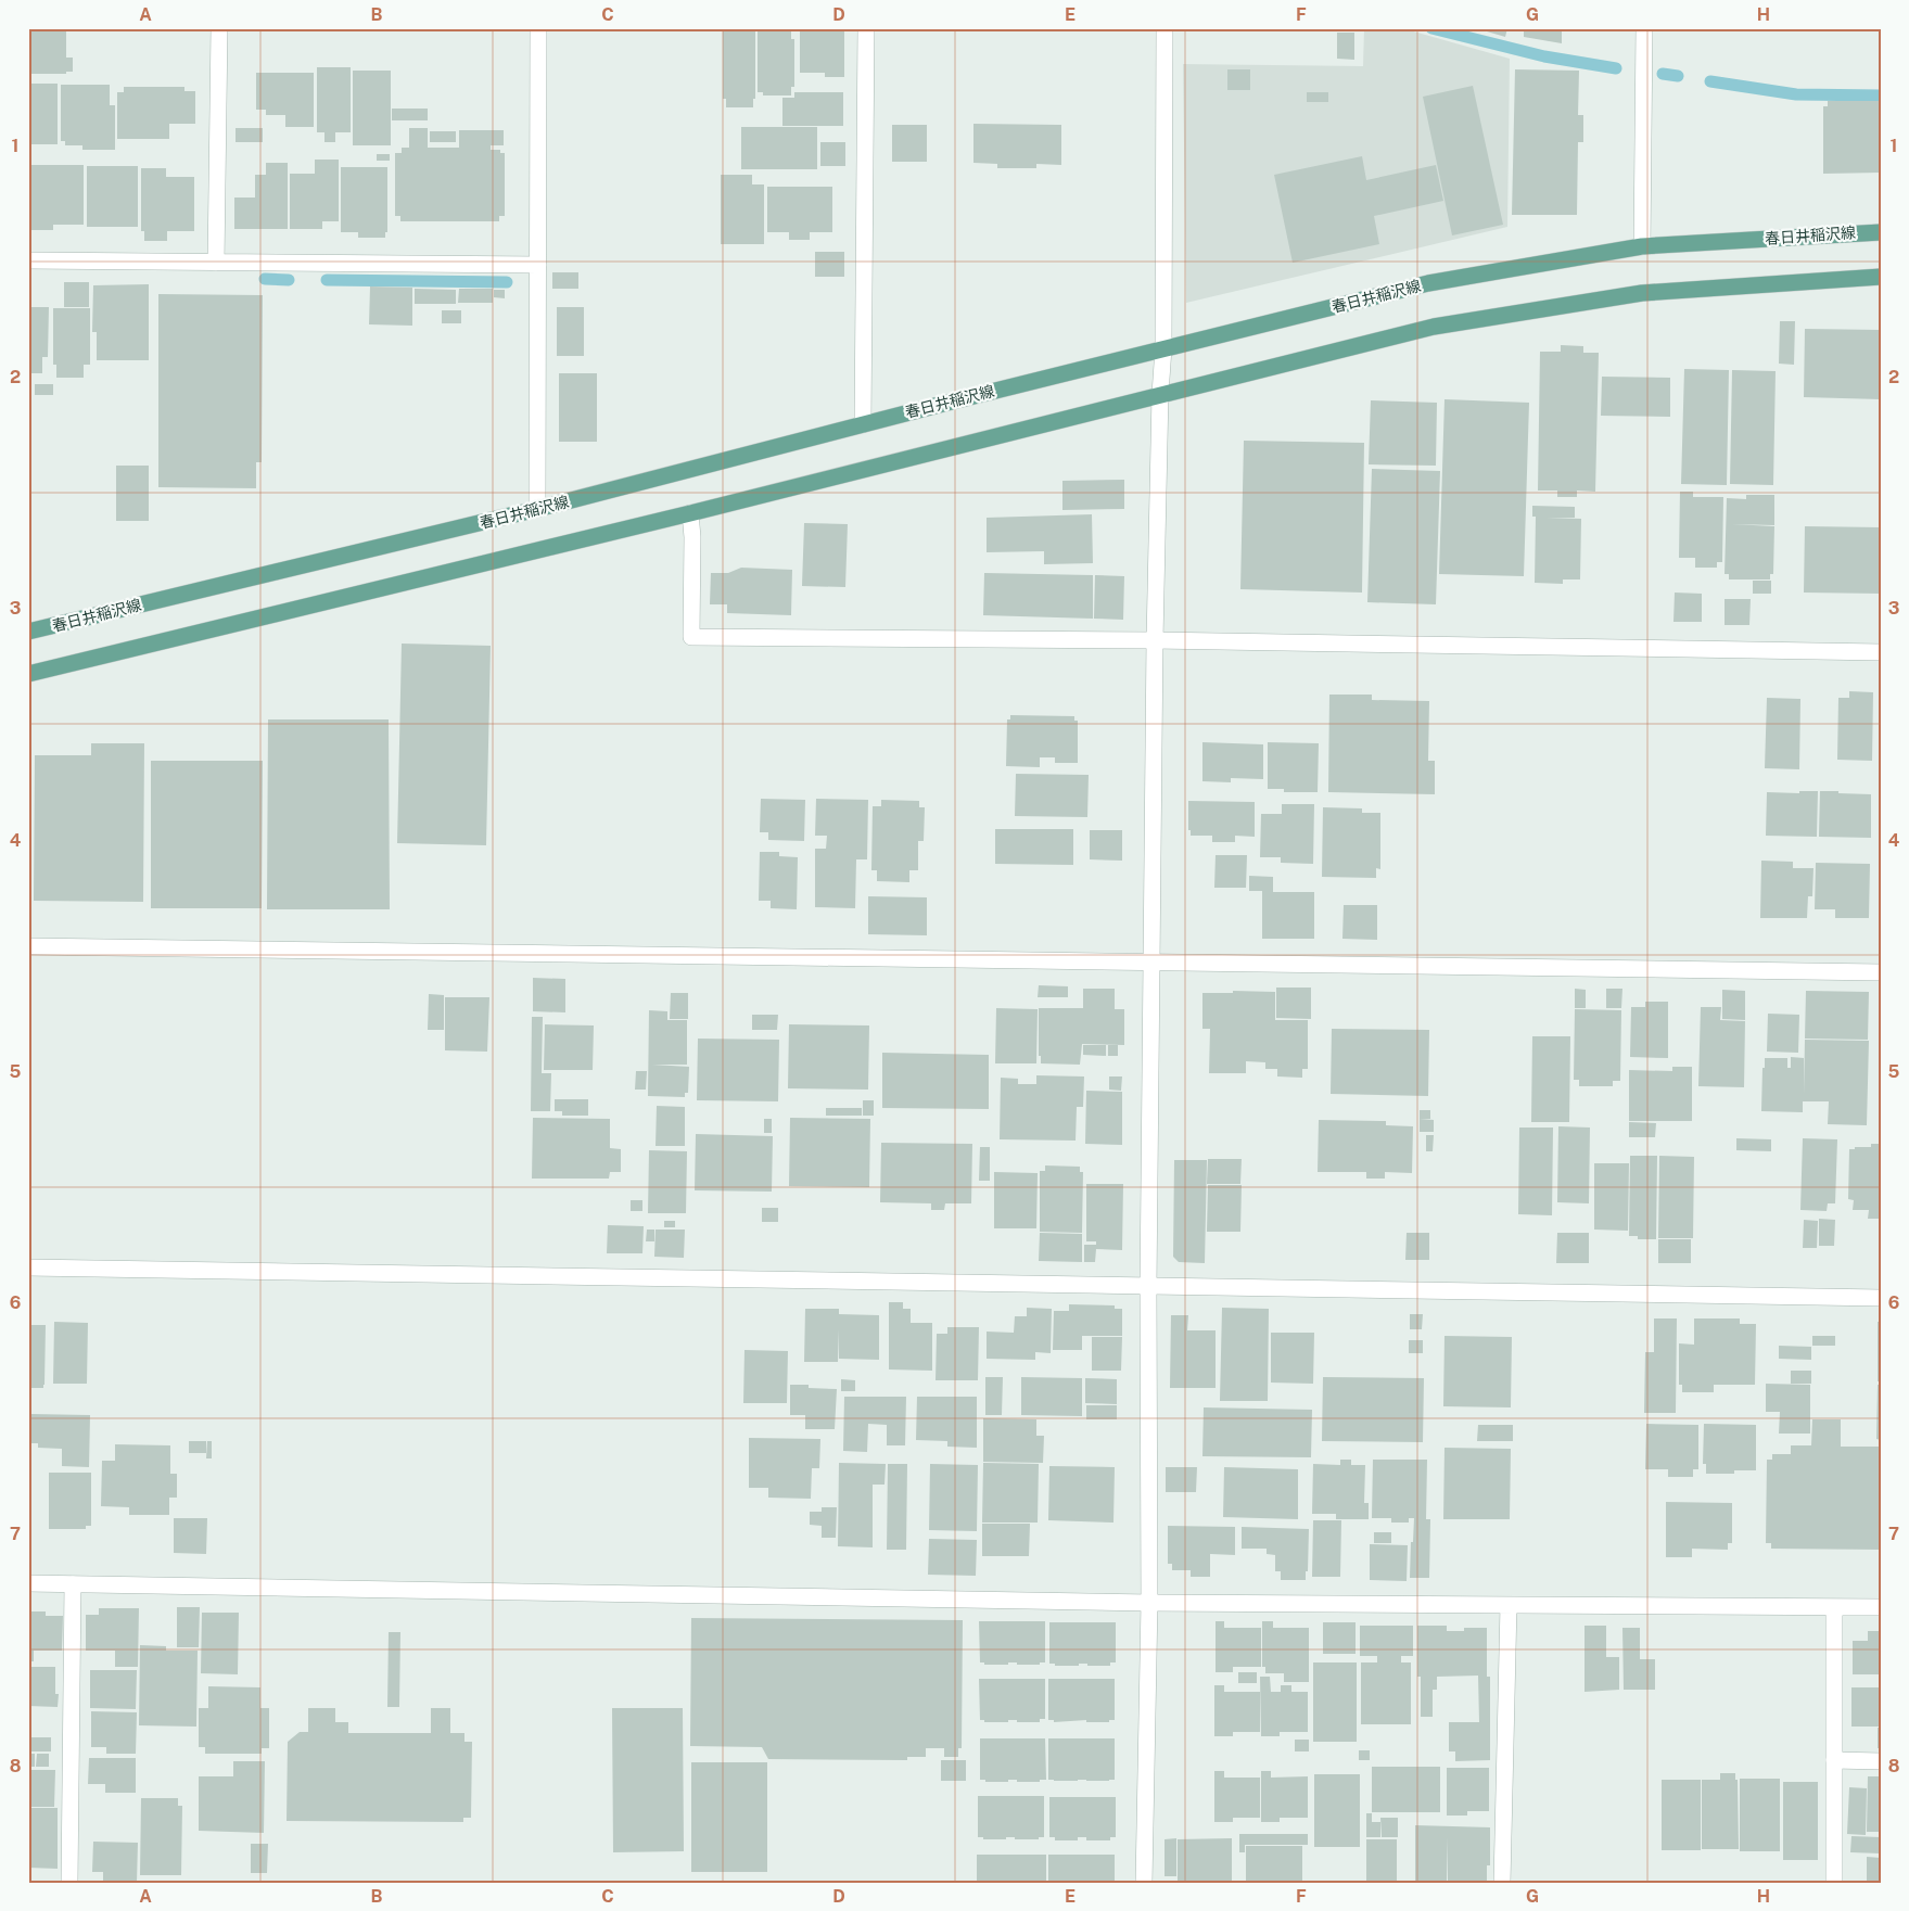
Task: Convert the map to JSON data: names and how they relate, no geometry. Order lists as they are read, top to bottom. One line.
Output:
{"streets":{"main road":["春日井稲沢線"]},"grid":{"columns":["A","B","C","D","E","F","G","H"],"rows":["1","2","3","4","5","6","7","8"]}}
